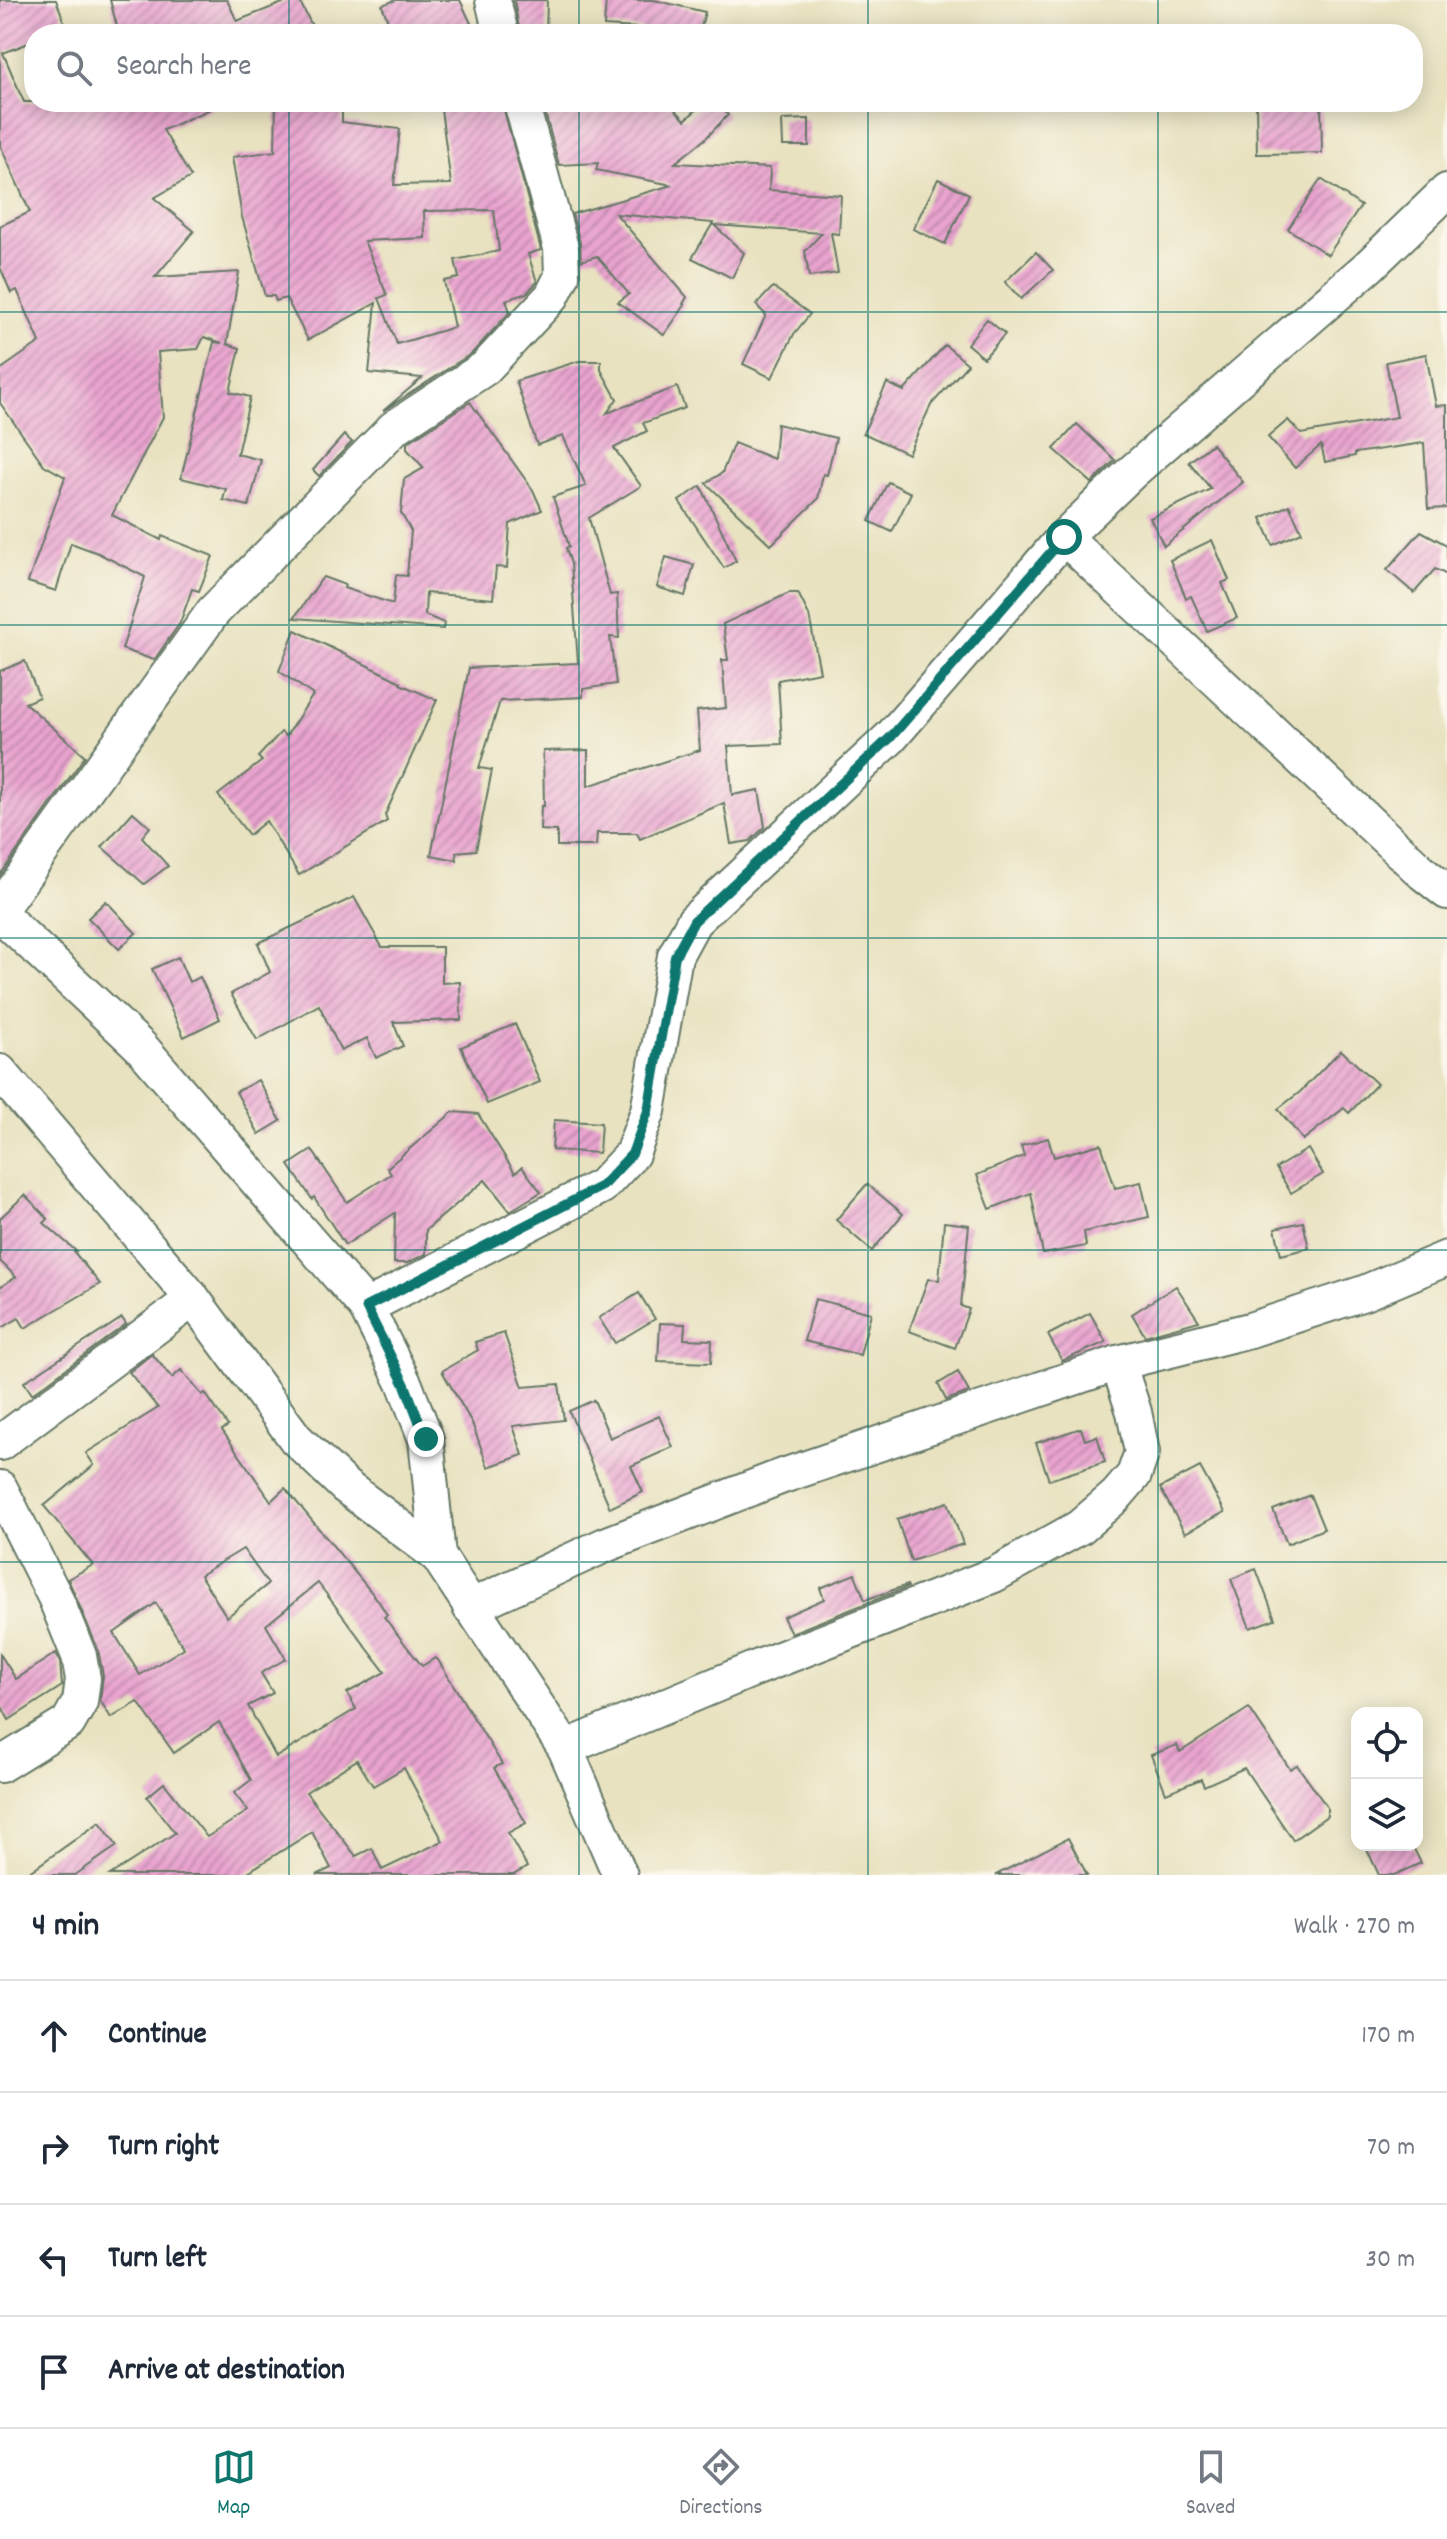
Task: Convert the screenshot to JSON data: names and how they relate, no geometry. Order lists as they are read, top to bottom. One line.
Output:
{"page":{"search":"Search here","heading":["4 min","Walk · 270 m"],"list":[["Continue","170 m"],["Turn right","70 m"],["Turn left","30 m"],"Arrive at destination"],"nav":["Map","Directions","Saved"]}}
